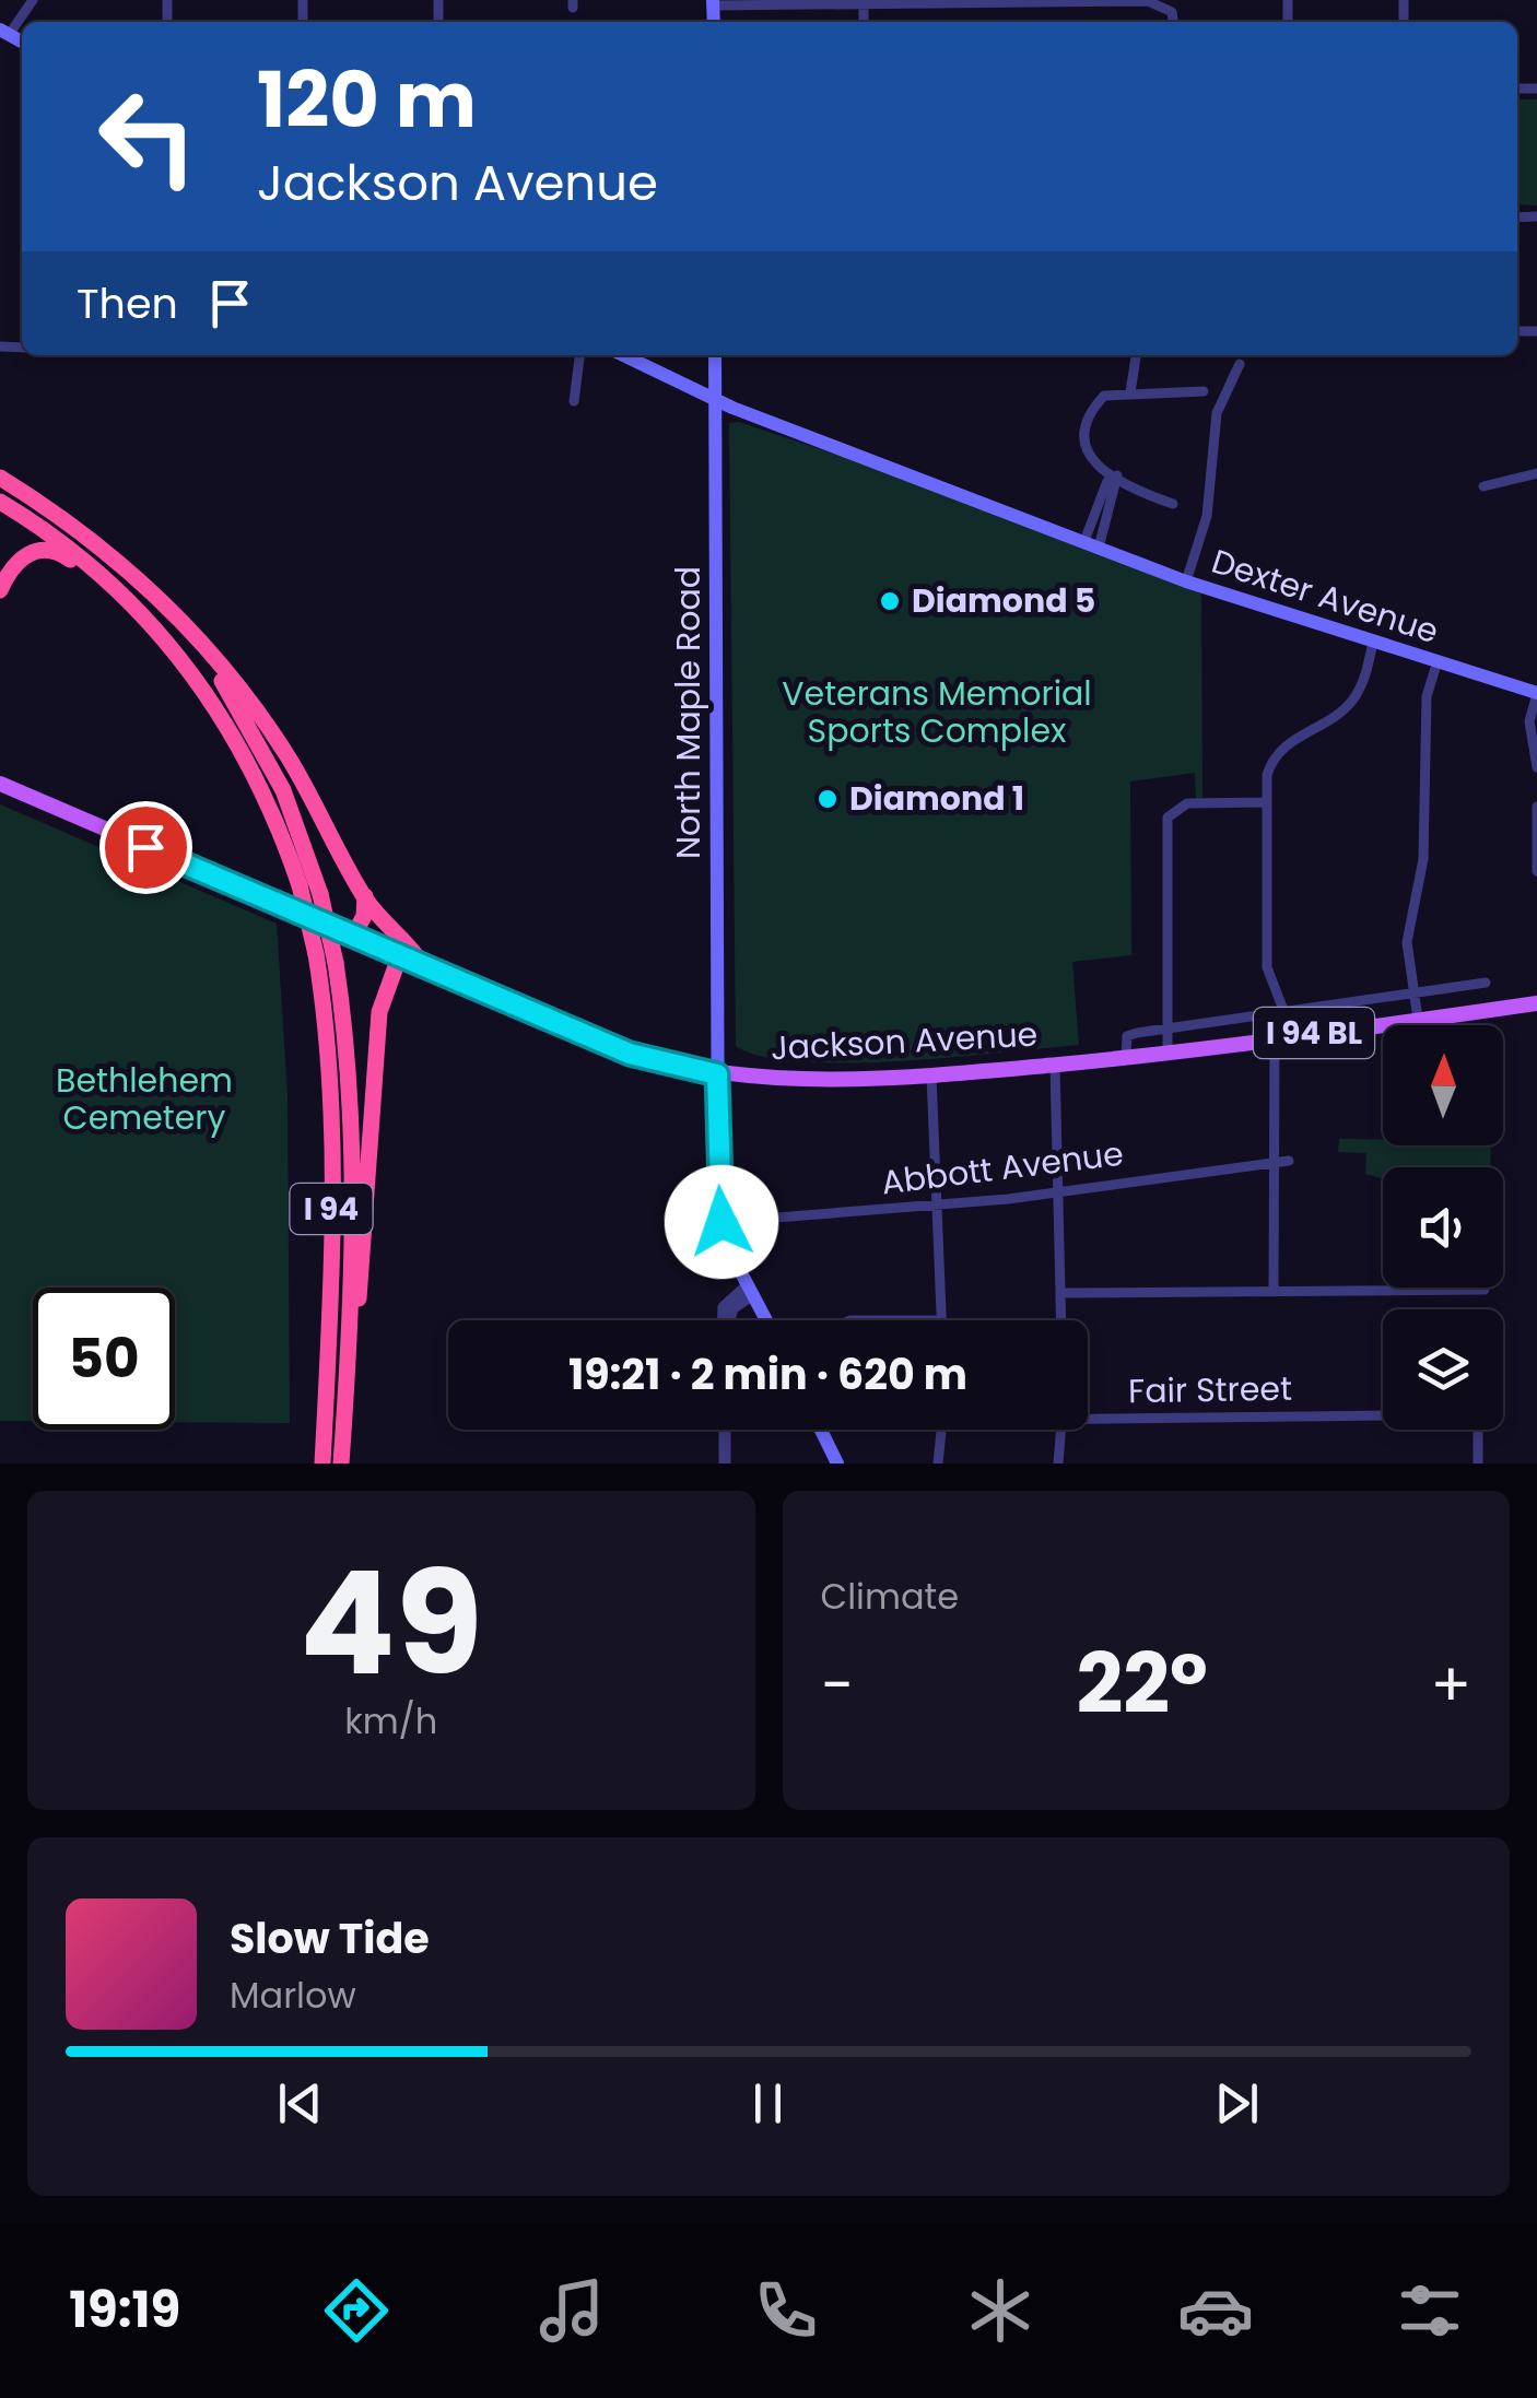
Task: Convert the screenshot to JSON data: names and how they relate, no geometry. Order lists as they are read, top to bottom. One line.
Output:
{"streets":{"highway":["I 94"],"main road":["Dexter Avenue","North Maple Road","I 94 BL","Jackson Avenue"],"street":["Abbott Avenue","Fair Street"]},"crossings":[["Dexter Avenue","North Maple Road"],["North Maple Road","Jackson Avenue"],["North Maple Road","Abbott Avenue"]],"parks":["Veterans Memorial Sports Complex","Bethlehem Cemetery"],"places":["Diamond 5","Diamond 1"],"north":"top","page":{"turn":["120 m","Jackson Avenue"],"then":"Then","limit":"50","trip":"19:21 · 2 min · 620 m","tile":[["49","km/h"],"Climate"],"heat":["−","22°","+"],"song":["Slow Tide","Marlow"],"tabs":"19:19"}}
